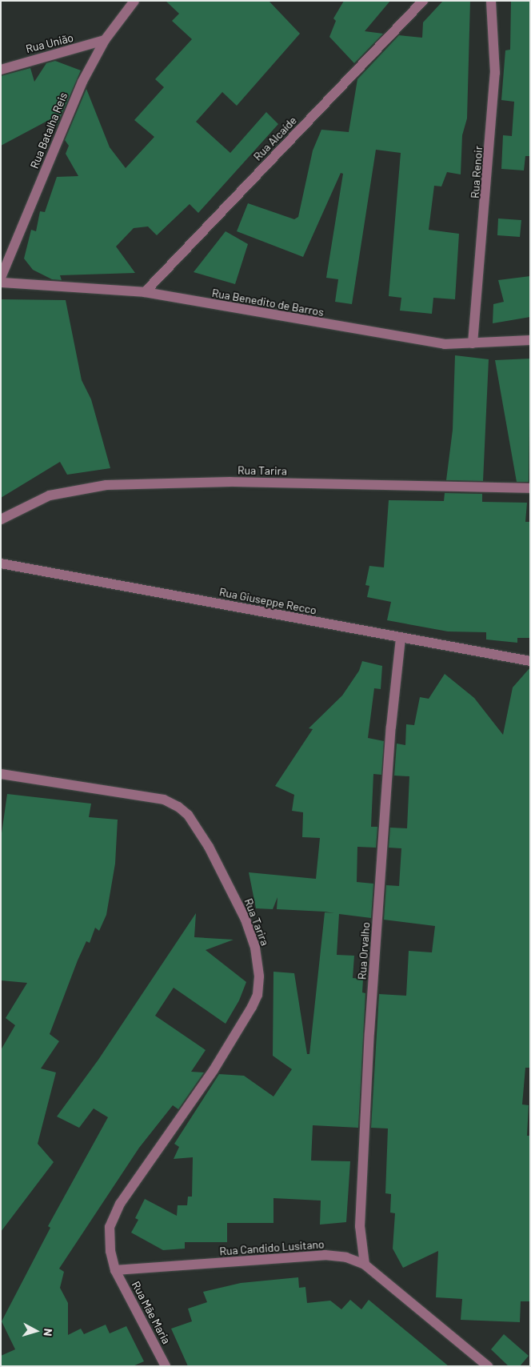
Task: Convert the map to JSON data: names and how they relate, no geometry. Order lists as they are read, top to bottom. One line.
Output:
{"streets":{"street":["Rua União","Rua Batalha Reis","Rua Alcaíde","Rua Renoir","Rua Benedito de Barros","Rua Tarira","Rua Giuseppe Recco","Rua Orvalho","Rua Candido Lusitano","Rua Mãe Maria"]},"crossings":[["Rua União","Rua Batalha Reis"],["Rua Alcaíde","Rua Benedito de Barros"],["Rua Renoir","Rua Benedito de Barros"],["Rua Tarira","Rua Candido Lusitano"],["Rua Tarira","Rua Mãe Maria"],["Rua Giuseppe Recco","Rua Orvalho"],["Rua Orvalho","Rua Candido Lusitano"],["Rua Candido Lusitano","Rua Mãe Maria"]],"north":"right"}
